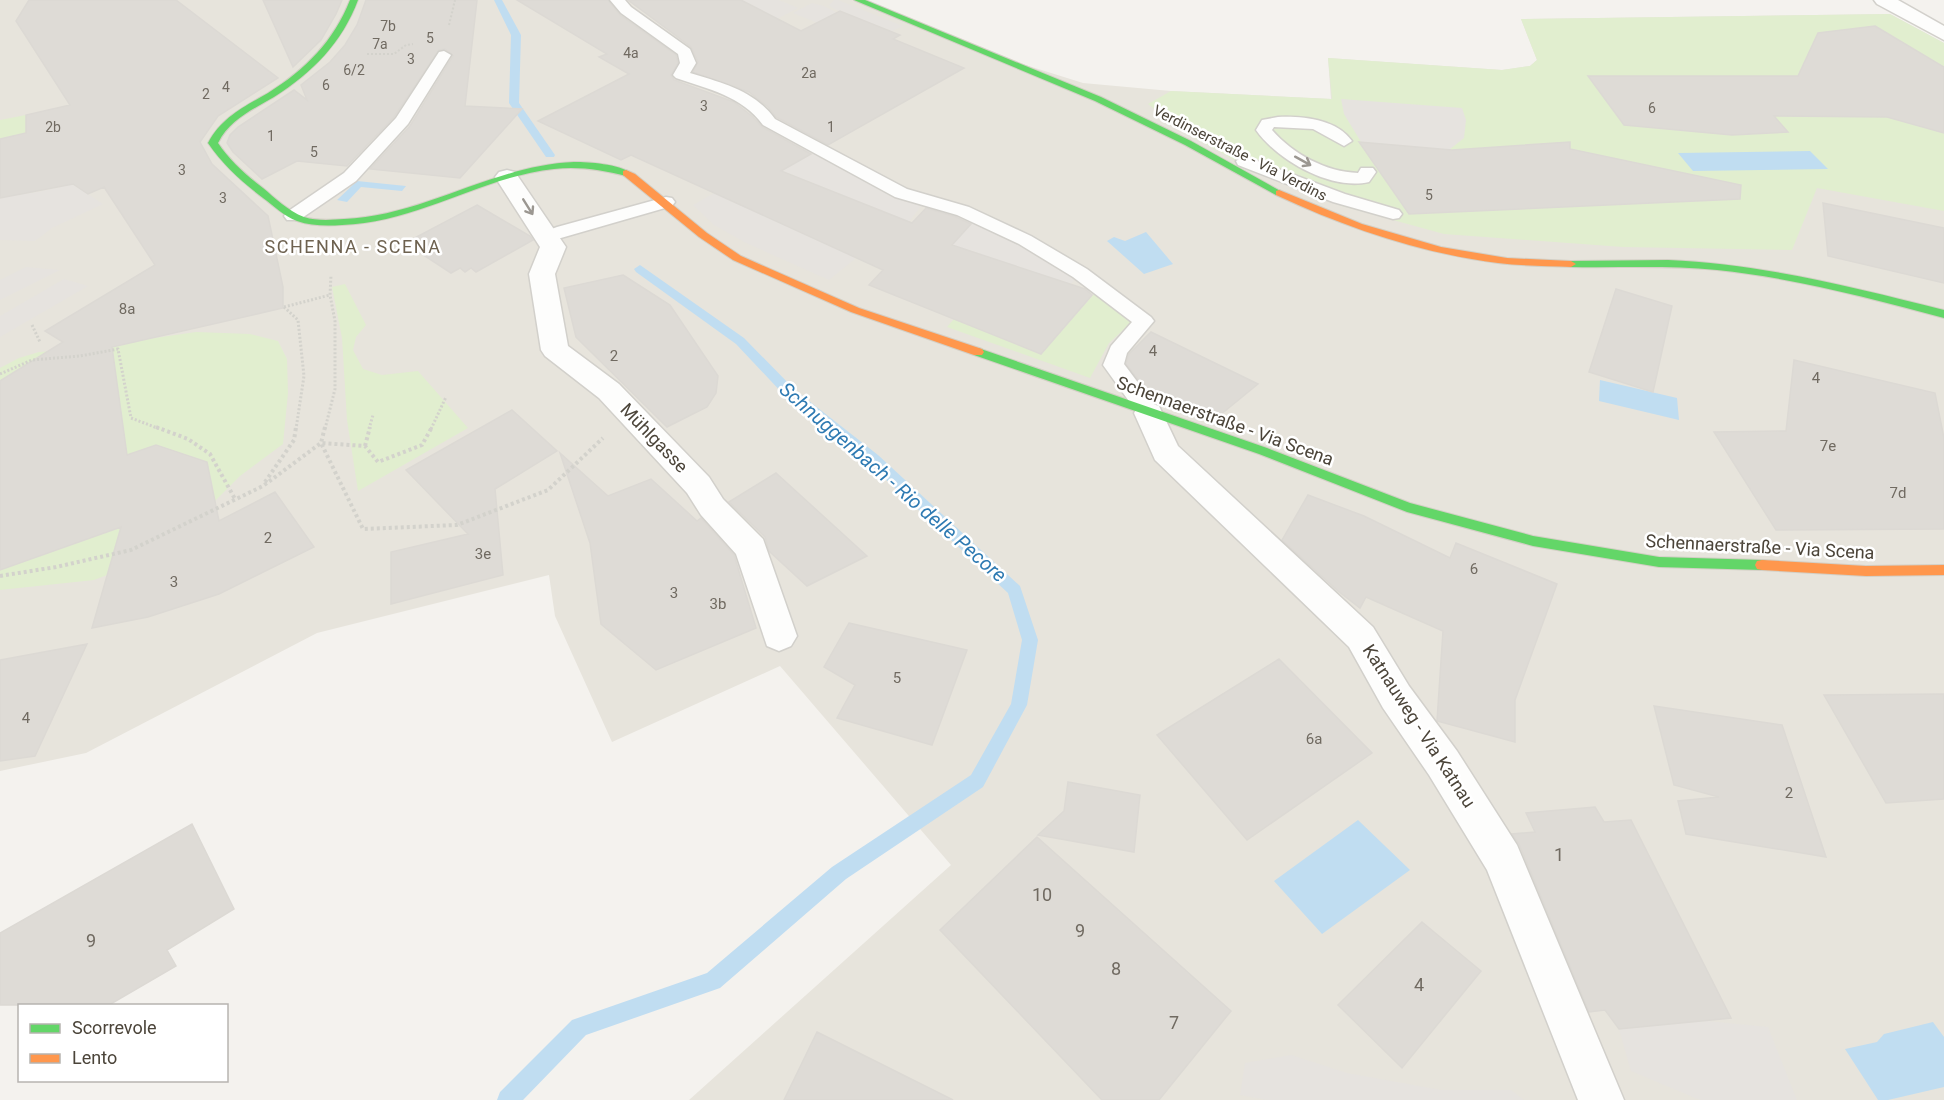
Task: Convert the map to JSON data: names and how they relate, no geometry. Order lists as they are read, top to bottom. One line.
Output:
{"streets":{"street":["Verdinserstraße - Via Verdins","Schennaerstraße - Via Scena","Mühlgasse","Katnauweg - Via Katnau"]},"crossings":[["Schennaerstraße - Via Scena","Katnauweg - Via Katnau"]],"districts":["SCHENNA - SCENA"],"water":["Schnuggenbach - Rio delle Pecore"],"house_numbers":["7b","5","7a","4a","3","6/2","2a","6","4","2","3","6","2b","1","1","5","3","5","3","8a","4","2","4","7e","7d","2","3e","6","3","3","3b","5","4","6a","2","1","10","9","9","8","4","7"],"legend":["Scorrevole","Lento"]}
